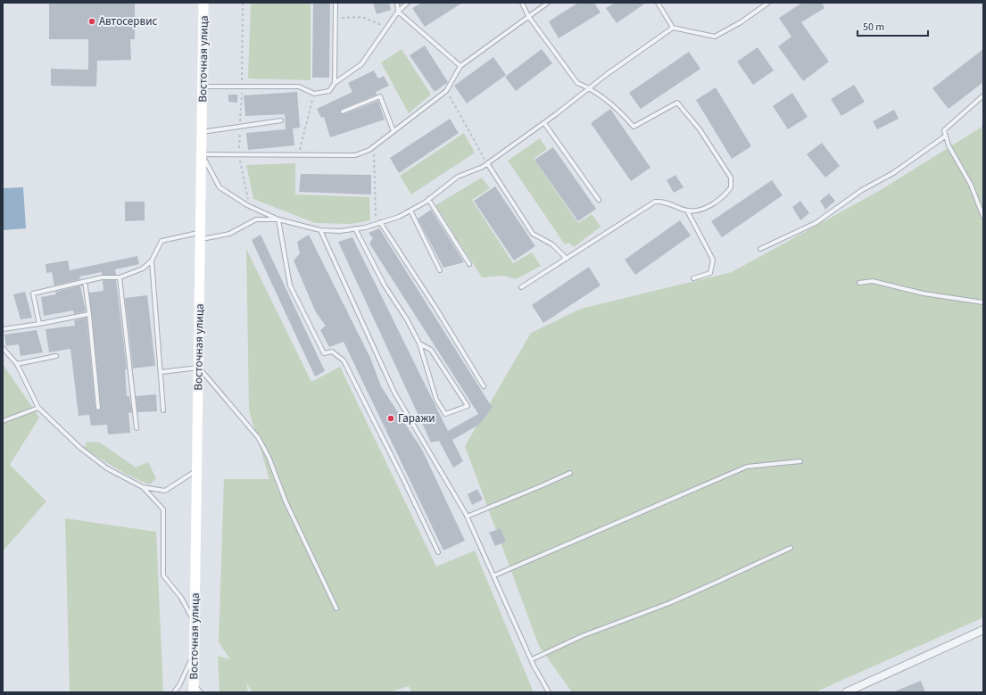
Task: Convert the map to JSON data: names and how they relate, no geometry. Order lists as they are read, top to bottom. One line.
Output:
{"streets":{"main road":["Восточная улица"]},"places":["Автосервис","Гаражи"],"scale_bar":"50 m"}
